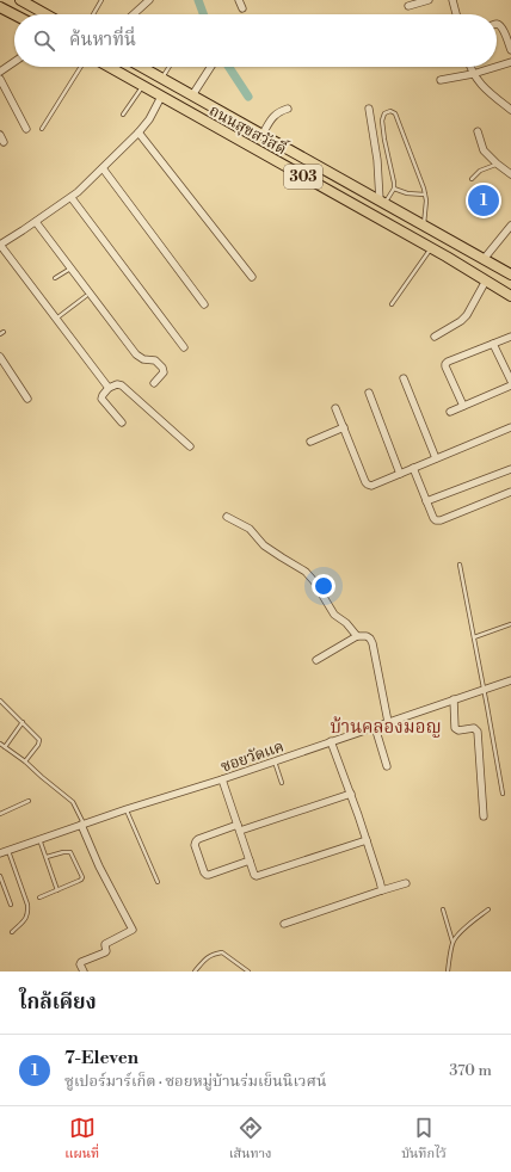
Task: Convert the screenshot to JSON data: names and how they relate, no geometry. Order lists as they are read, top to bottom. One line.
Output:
{"streets":{"main road":["ถนนสุขสวัสดิ์","303"],"street":["ซอยวัดแค"]},"districts":["บ้านคลองมอญ"],"page":{"search":"ค้นหาที่นี่","pins":"1","heading":"ใกล้เคียง","list":[{"mark":"1","name":"7-Eleven","note":"ซูเปอร์มาร์เก็ต · ซอยหมู่บ้านร่มเย็นนิเวศน์","value":"370 m"}],"nav":["แผนที่","เส้นทาง","บันทึกไว้"]}}
